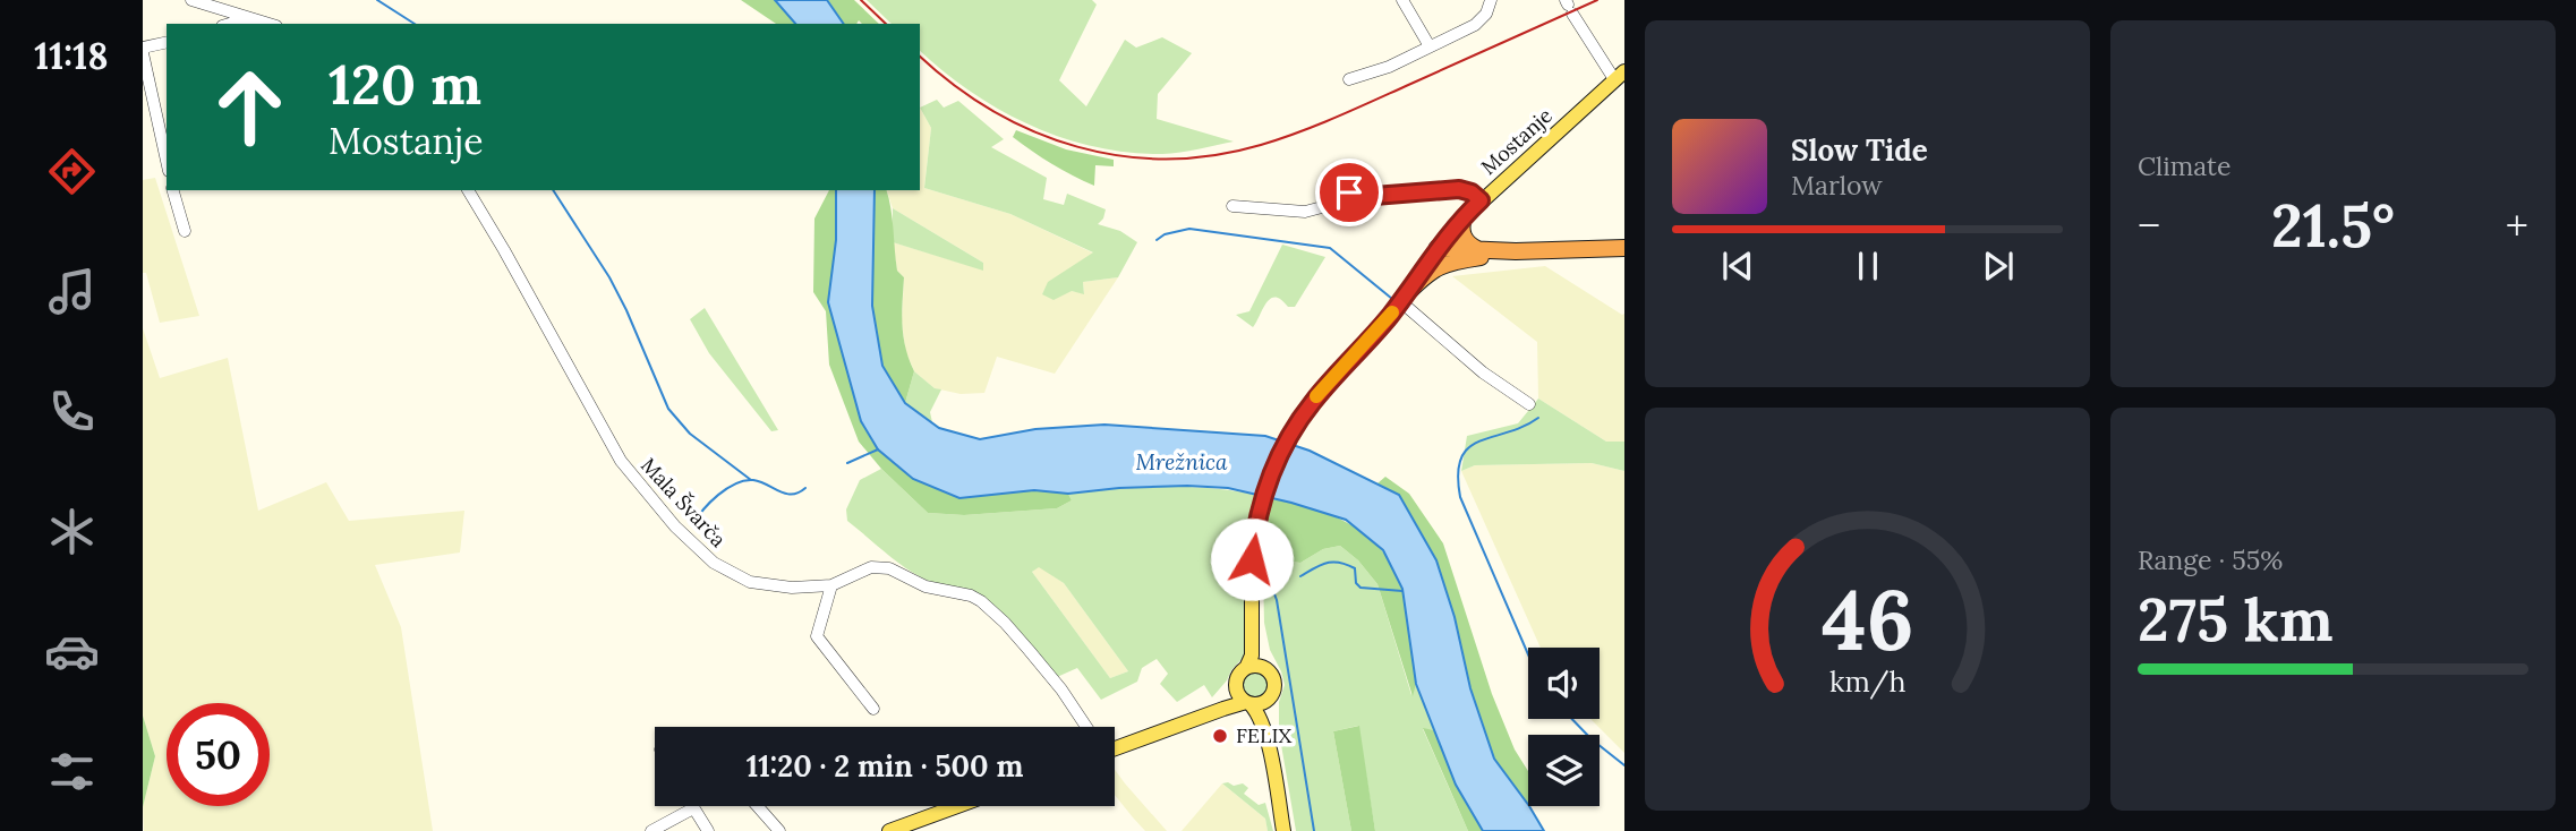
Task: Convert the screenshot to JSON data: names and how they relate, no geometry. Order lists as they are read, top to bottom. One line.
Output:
{"streets":{"main road":["Mostanje"],"street":["Mala Švarča"]},"water":["Mrežnica"],"places":["FELIX"],"page":{"tabs":"11:18","tile":["Climate",["Range · 55%","275 km"]],"turn":["120 m","Mostanje"],"song":["Slow Tide","Marlow"],"heat":["−","21.5°","+"],"limit":"50","trip":"11:20 · 2 min · 500 m","gauge":["46","km/h"]}}
